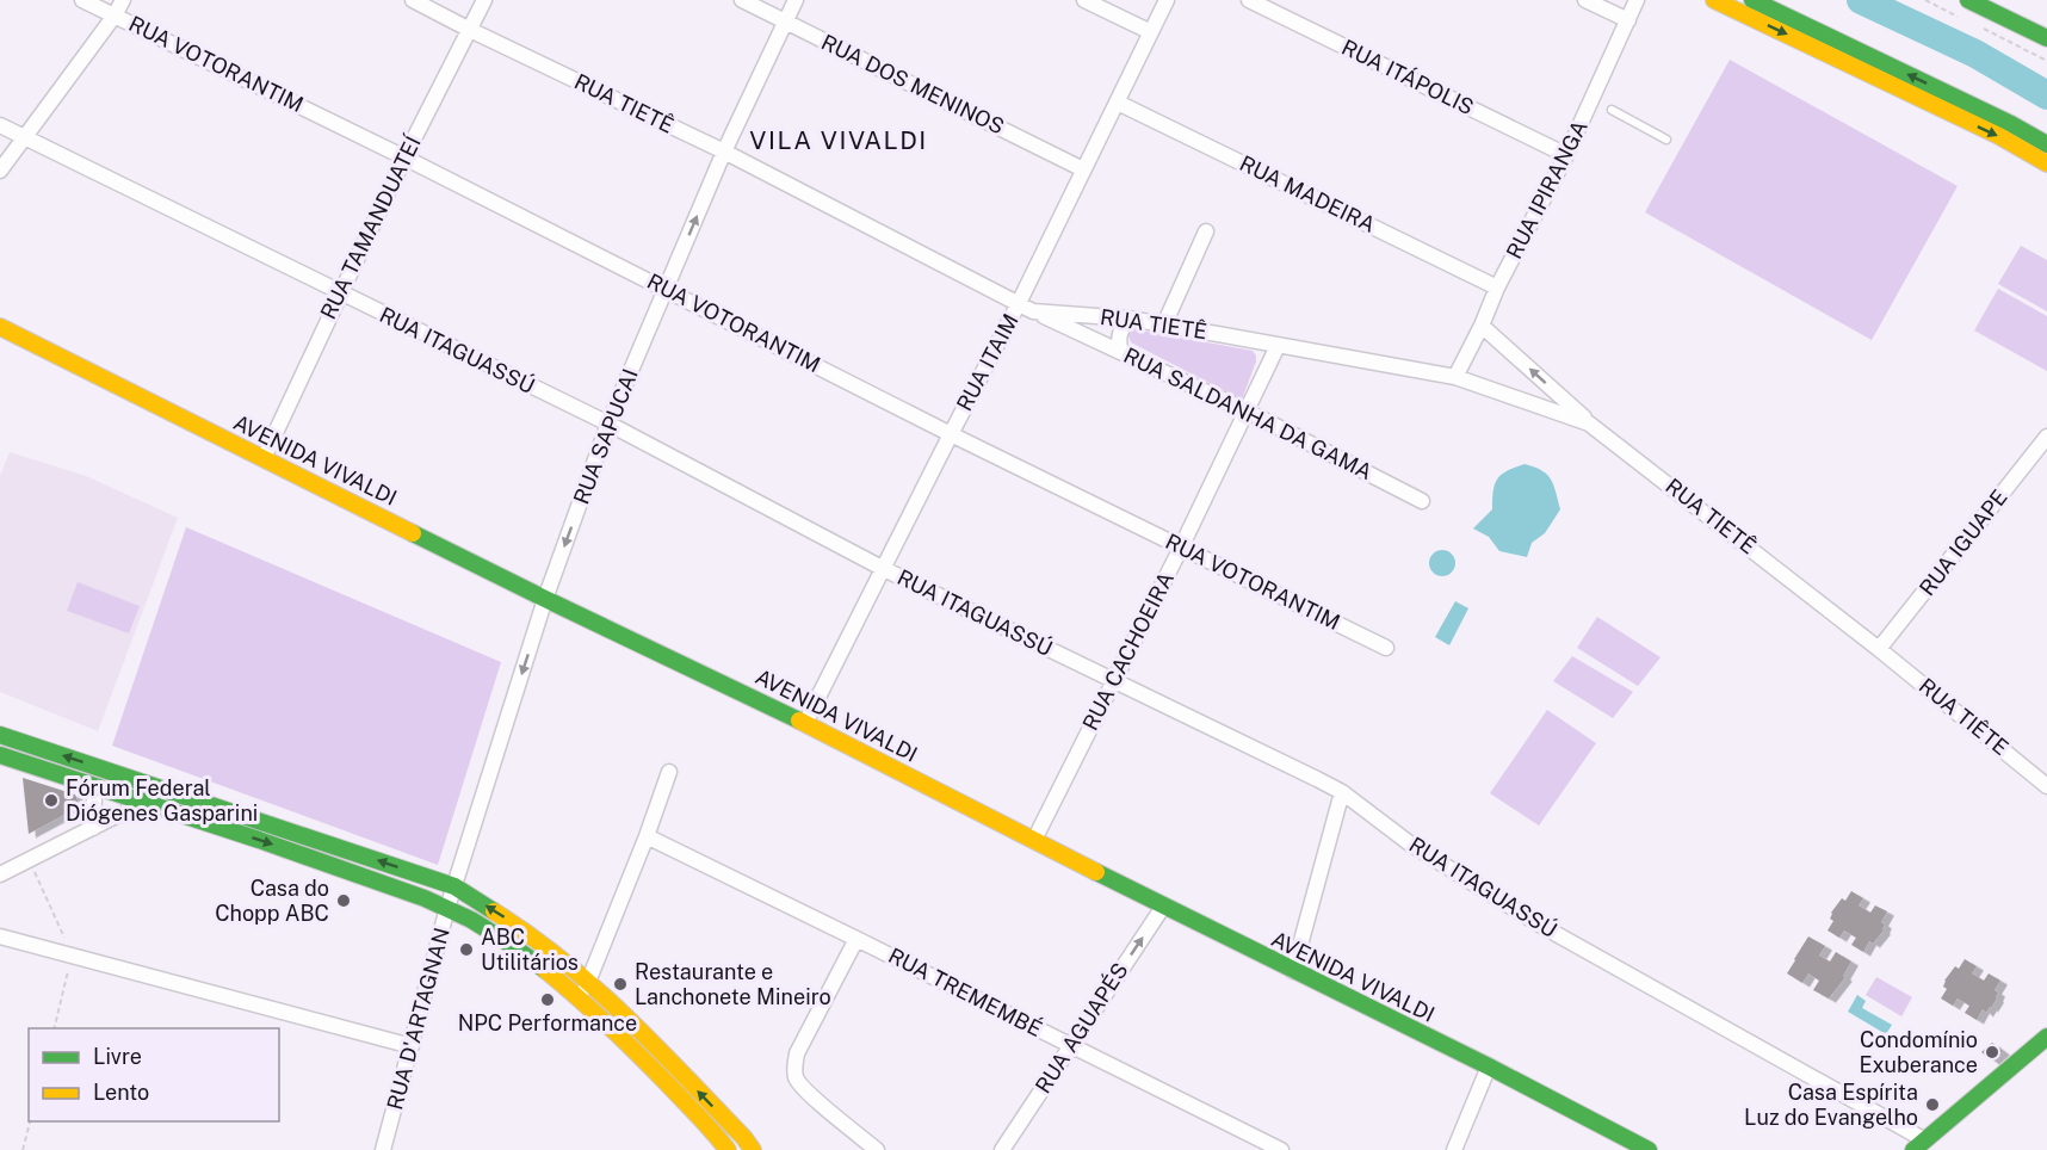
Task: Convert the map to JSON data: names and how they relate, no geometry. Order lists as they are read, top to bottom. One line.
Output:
{"streets":{"main road":["AVENIDA VIVALDI"],"street":["RUA VOTORANTIM","RUA ITÁPOLIS","RUA DOS MENINOS","RUA TIETÊ","RUA IPIRANGA","RUA MADEIRA","RUA TAMANDUATEÍ","RUA ITAGUASSÚ","RUA ITAIM","RUA SALDANHA DA GAMA","RUA SAPUCAI","RUA IGUAPE","RUA CACHOEIRA","RUA TIÊTE","RUA TREMEMBÉ","RUA D'ARTAGNAN","RUA AGUAPÉS"]},"crossings":[["RUA VOTORANTIM","RUA TAMANDUATEÍ"],["RUA VOTORANTIM","RUA ITAIM"],["RUA VOTORANTIM","RUA SAPUCAI"],["RUA VOTORANTIM","RUA CACHOEIRA"],["RUA ITÁPOLIS","RUA IPIRANGA"],["RUA DOS MENINOS","RUA ITAIM"],["RUA DOS MENINOS","RUA SAPUCAI"],["RUA TIETÊ","RUA IPIRANGA"],["RUA TIETÊ","RUA TAMANDUATEÍ"],["RUA TIETÊ","RUA ITAIM"],["RUA TIETÊ","RUA SALDANHA DA GAMA"],["RUA TIETÊ","RUA SAPUCAI"],["RUA TIETÊ","RUA IGUAPE"],["RUA TIETÊ","RUA CACHOEIRA"],["RUA TIETÊ","RUA TIÊTE"],["RUA IPIRANGA","RUA MADEIRA"],["RUA MADEIRA","RUA ITAIM"],["RUA TAMANDUATEÍ","RUA ITAGUASSÚ"],["RUA TAMANDUATEÍ","AVENIDA VIVALDI"],["RUA ITAGUASSÚ","RUA ITAIM"],["RUA ITAGUASSÚ","RUA SAPUCAI"],["RUA ITAGUASSÚ","RUA CACHOEIRA"],["RUA ITAIM","AVENIDA VIVALDI"],["RUA SALDANHA DA GAMA","RUA CACHOEIRA"],["RUA SAPUCAI","AVENIDA VIVALDI"],["RUA SAPUCAI","RUA D'ARTAGNAN"],["AVENIDA VIVALDI","RUA CACHOEIRA"],["AVENIDA VIVALDI","RUA AGUAPÉS"],["RUA IGUAPE","RUA TIÊTE"],["RUA TREMEMBÉ","RUA AGUAPÉS"]],"one_way":["RUA AGUAPÉS"],"districts":["VILA VIVALDI"],"places":["Fórum Federal Diógenes Gasparini","Casa do Chopp ABC","ABC Utilitários","Restaurante e Lanchonete Mineiro","NPC Performance","Condomínio Exuberance","Casa Espírita Luz do Evangelho"],"legend":["Livre","Lento"]}
